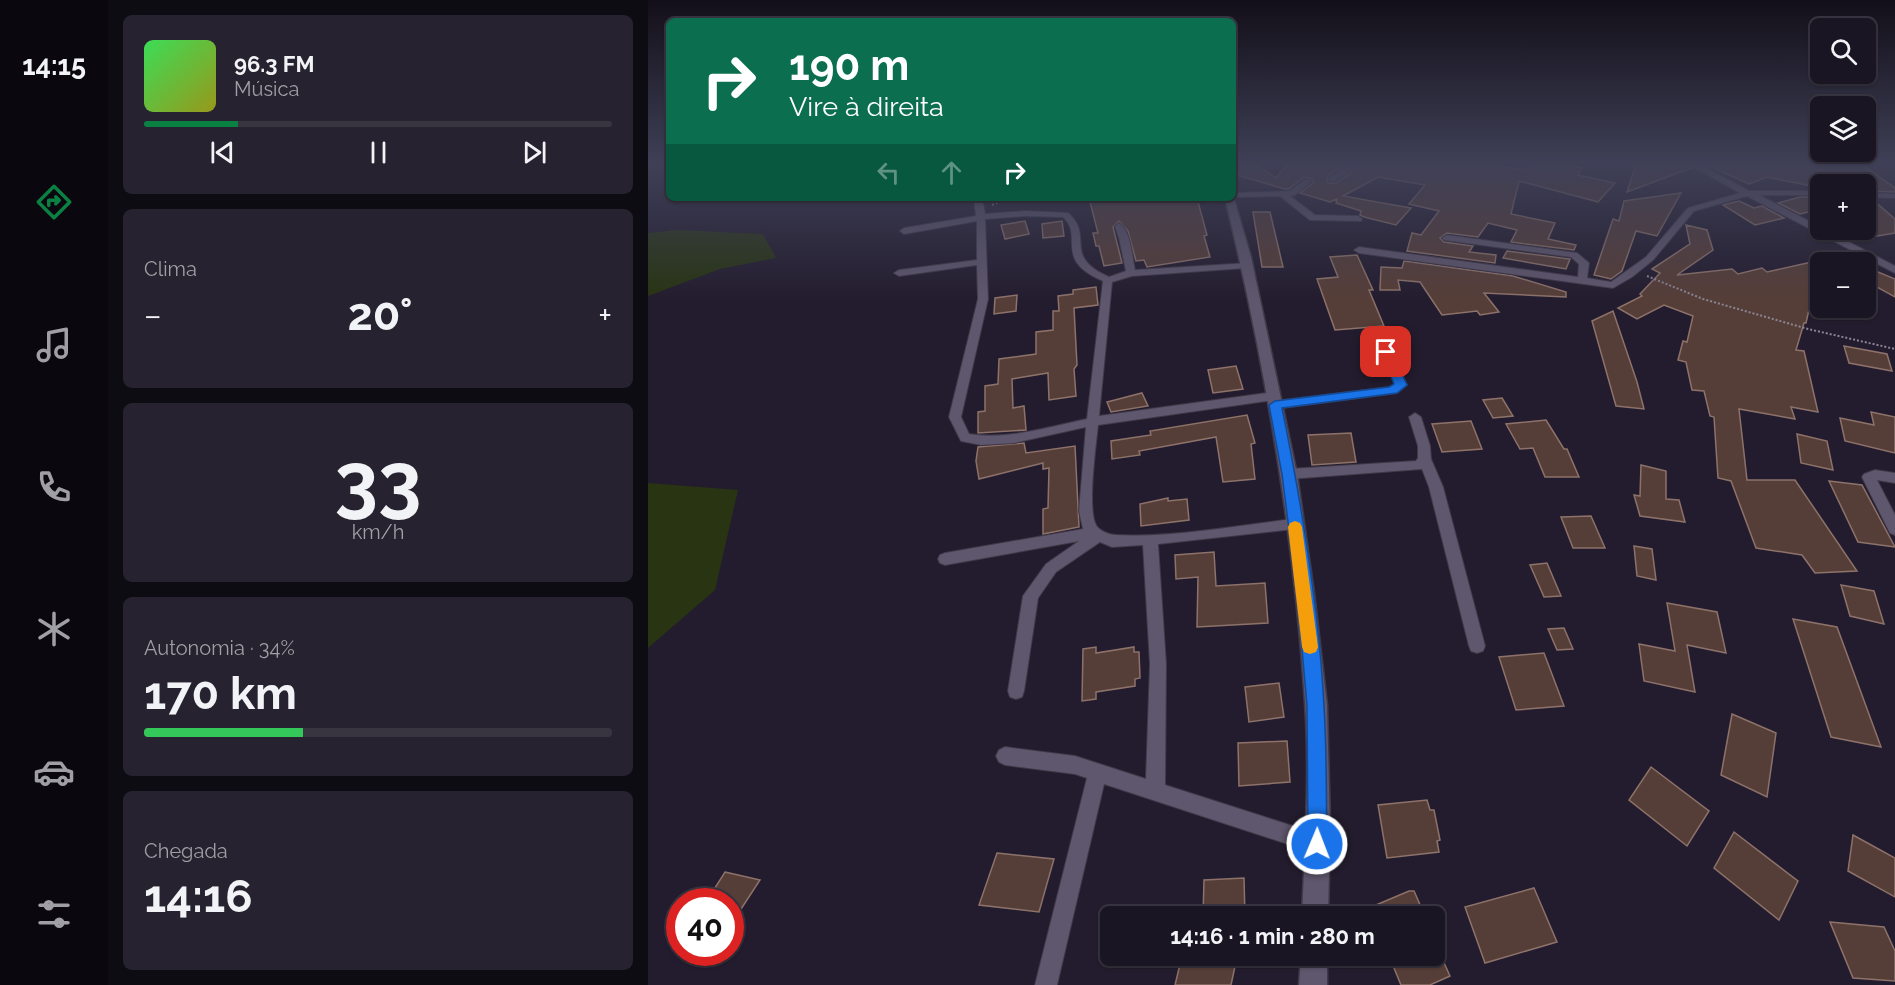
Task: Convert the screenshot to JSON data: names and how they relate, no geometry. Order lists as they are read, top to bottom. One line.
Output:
{"page":{"tabs":"14:15","map_buttons":["+","−"],"turn":["190 m","Vire à direita"],"song":["96.3 FM","Música"],"tile":["Clima",["33","km/h"],["Autonomia · 34%","170 km"],["Chegada","14:16"]],"heat":["−","20°","+"],"limit":"40","trip":"14:16 · 1 min · 280 m"}}
